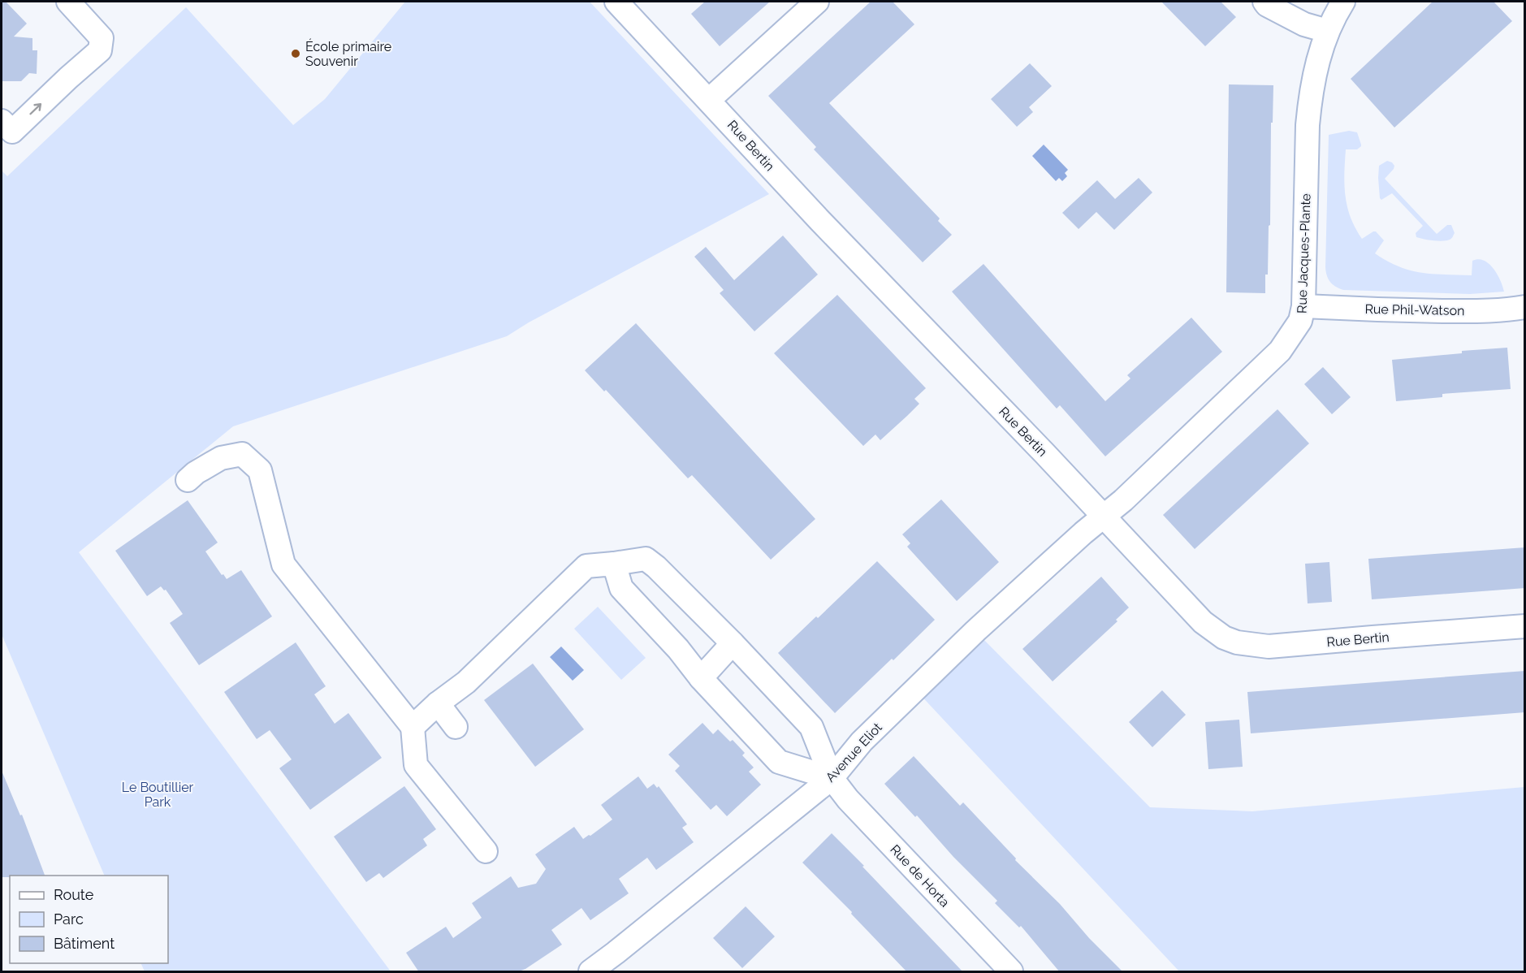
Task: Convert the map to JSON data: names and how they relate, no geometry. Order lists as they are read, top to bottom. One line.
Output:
{"streets":{"street":["Rue Bertin","Rue Jacques-Plante","Rue Phil-Watson","Avenue Eliot","Rue de Horta"]},"crossings":[["Rue Bertin","Rue Jacques-Plante"],["Rue Bertin","Avenue Eliot"],["Rue Jacques-Plante","Rue Phil-Watson"],["Rue Jacques-Plante","Avenue Eliot"],["Avenue Eliot","Rue de Horta"]],"parks":["Le Boutillier Park"],"places":["École primaire Souvenir"],"legend":["Route","Parc","Bâtiment"]}
